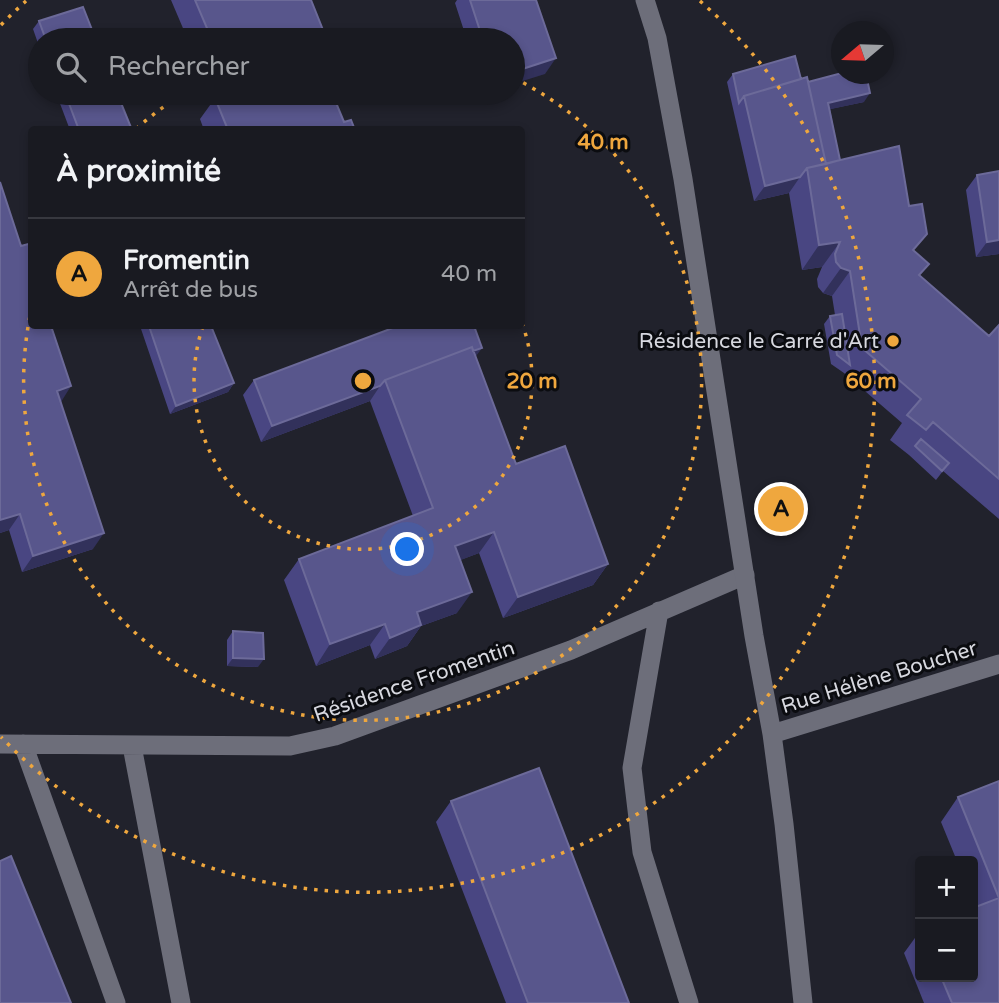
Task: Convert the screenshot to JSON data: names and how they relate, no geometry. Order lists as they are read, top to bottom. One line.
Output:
{"streets":{"street":["Rue Hélène Boucher","Résidence Fromentin"]},"places":["Résidence le Carré d'Art"],"north":"left","page":{"search":"Rechercher","heading":"À proximité","list":[{"mark":"A","name":"Fromentin","note":"Arrêt de bus","value":"40 m"}],"pins":"A","map_buttons":["+","−"]},"rings":["40 m","20 m","60 m"]}
